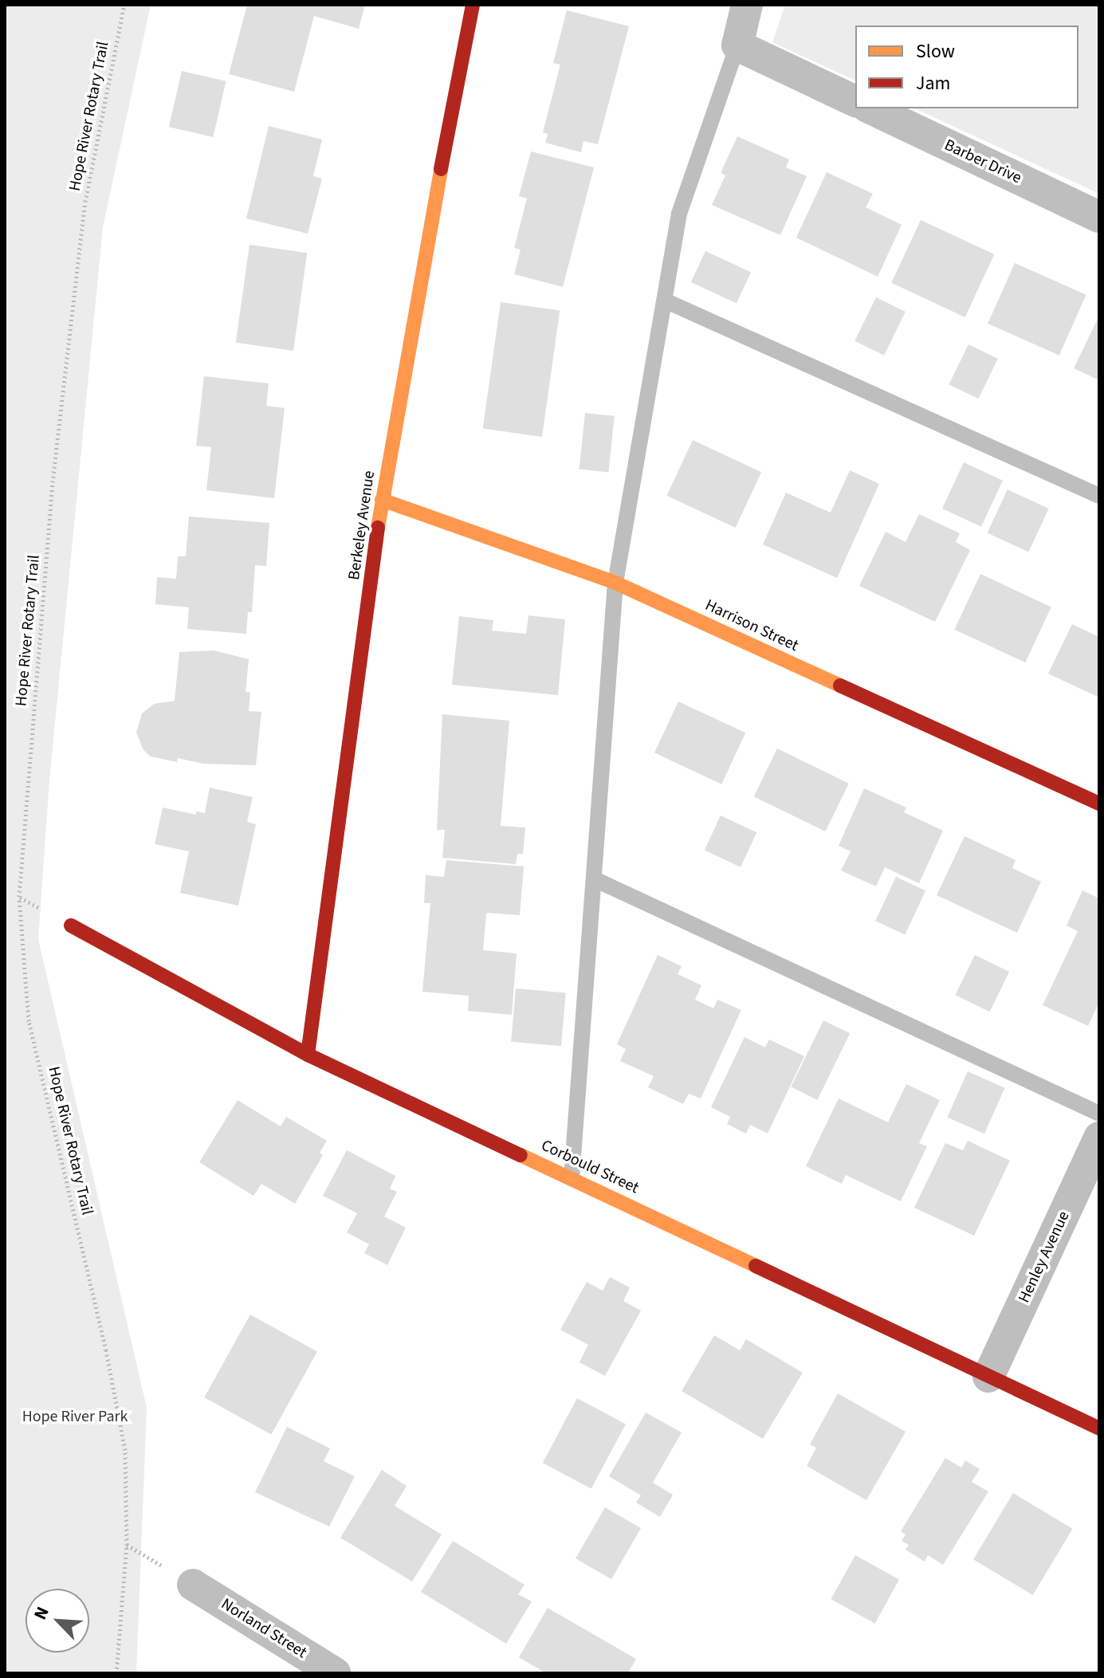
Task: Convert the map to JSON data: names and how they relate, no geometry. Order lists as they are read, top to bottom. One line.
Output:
{"streets":{"street":["Barber Drive","Berkeley Avenue","Harrison Street","Corbould Street","Henley Avenue","Norland Street"],"path":["Hope River Rotary Trail"]},"crossings":[["Berkeley Avenue","Harrison Street"],["Berkeley Avenue","Corbould Street"],["Corbould Street","Henley Avenue"]],"parks":["Hope River Park"],"legend":["Slow","Jam"],"north":"top left"}
